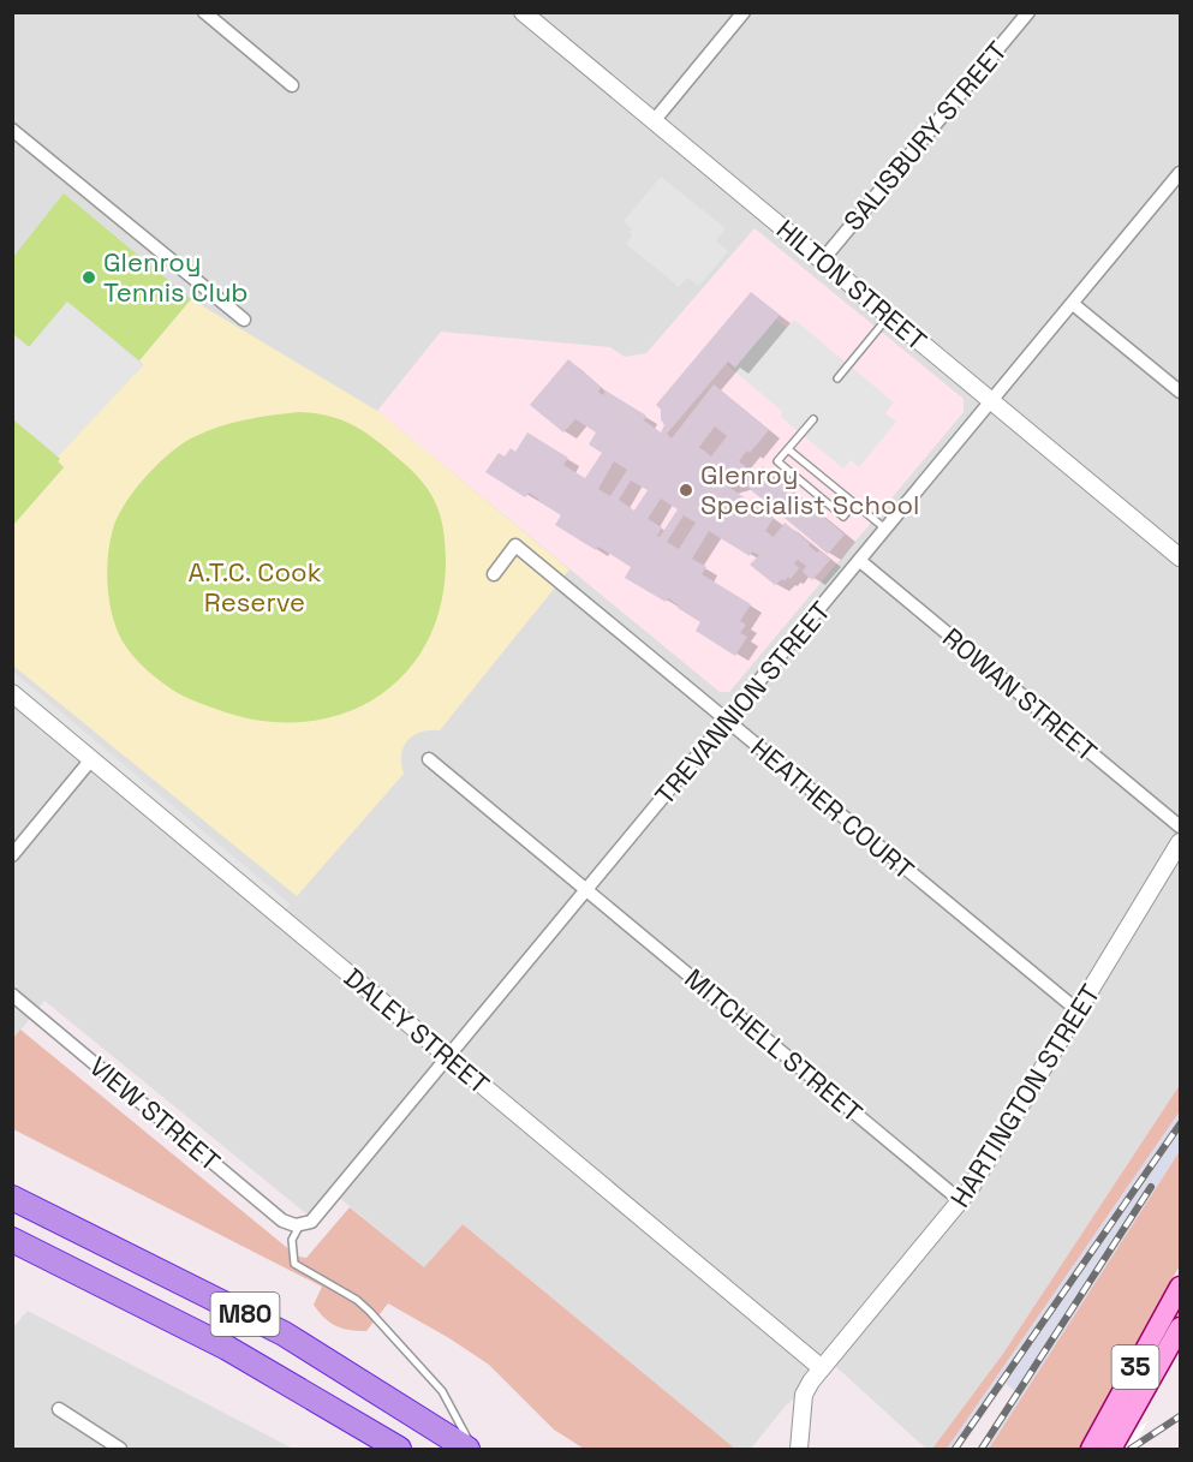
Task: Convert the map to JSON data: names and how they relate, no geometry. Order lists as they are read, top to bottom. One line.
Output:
{"streets":{"highway":["M80"],"main road":["35"],"street":["SALISBURY STREET","HILTON STREET","ROWAN STREET","TREVANNION STREET","HEATHER COURT","DALEY STREET","MITCHELL STREET","HARTINGTON STREET","VIEW STREET"]},"crossings":[["SALISBURY STREET","HILTON STREET"],["HILTON STREET","TREVANNION STREET"],["ROWAN STREET","TREVANNION STREET"],["TREVANNION STREET","HEATHER COURT"],["TREVANNION STREET","DALEY STREET"],["TREVANNION STREET","MITCHELL STREET"],["TREVANNION STREET","VIEW STREET"],["HEATHER COURT","HARTINGTON STREET"],["DALEY STREET","HARTINGTON STREET"],["MITCHELL STREET","HARTINGTON STREET"]],"parks":["A.T.C. Cook Reserve"],"places":["Glenroy Tennis Club","Glenroy Specialist School"]}
